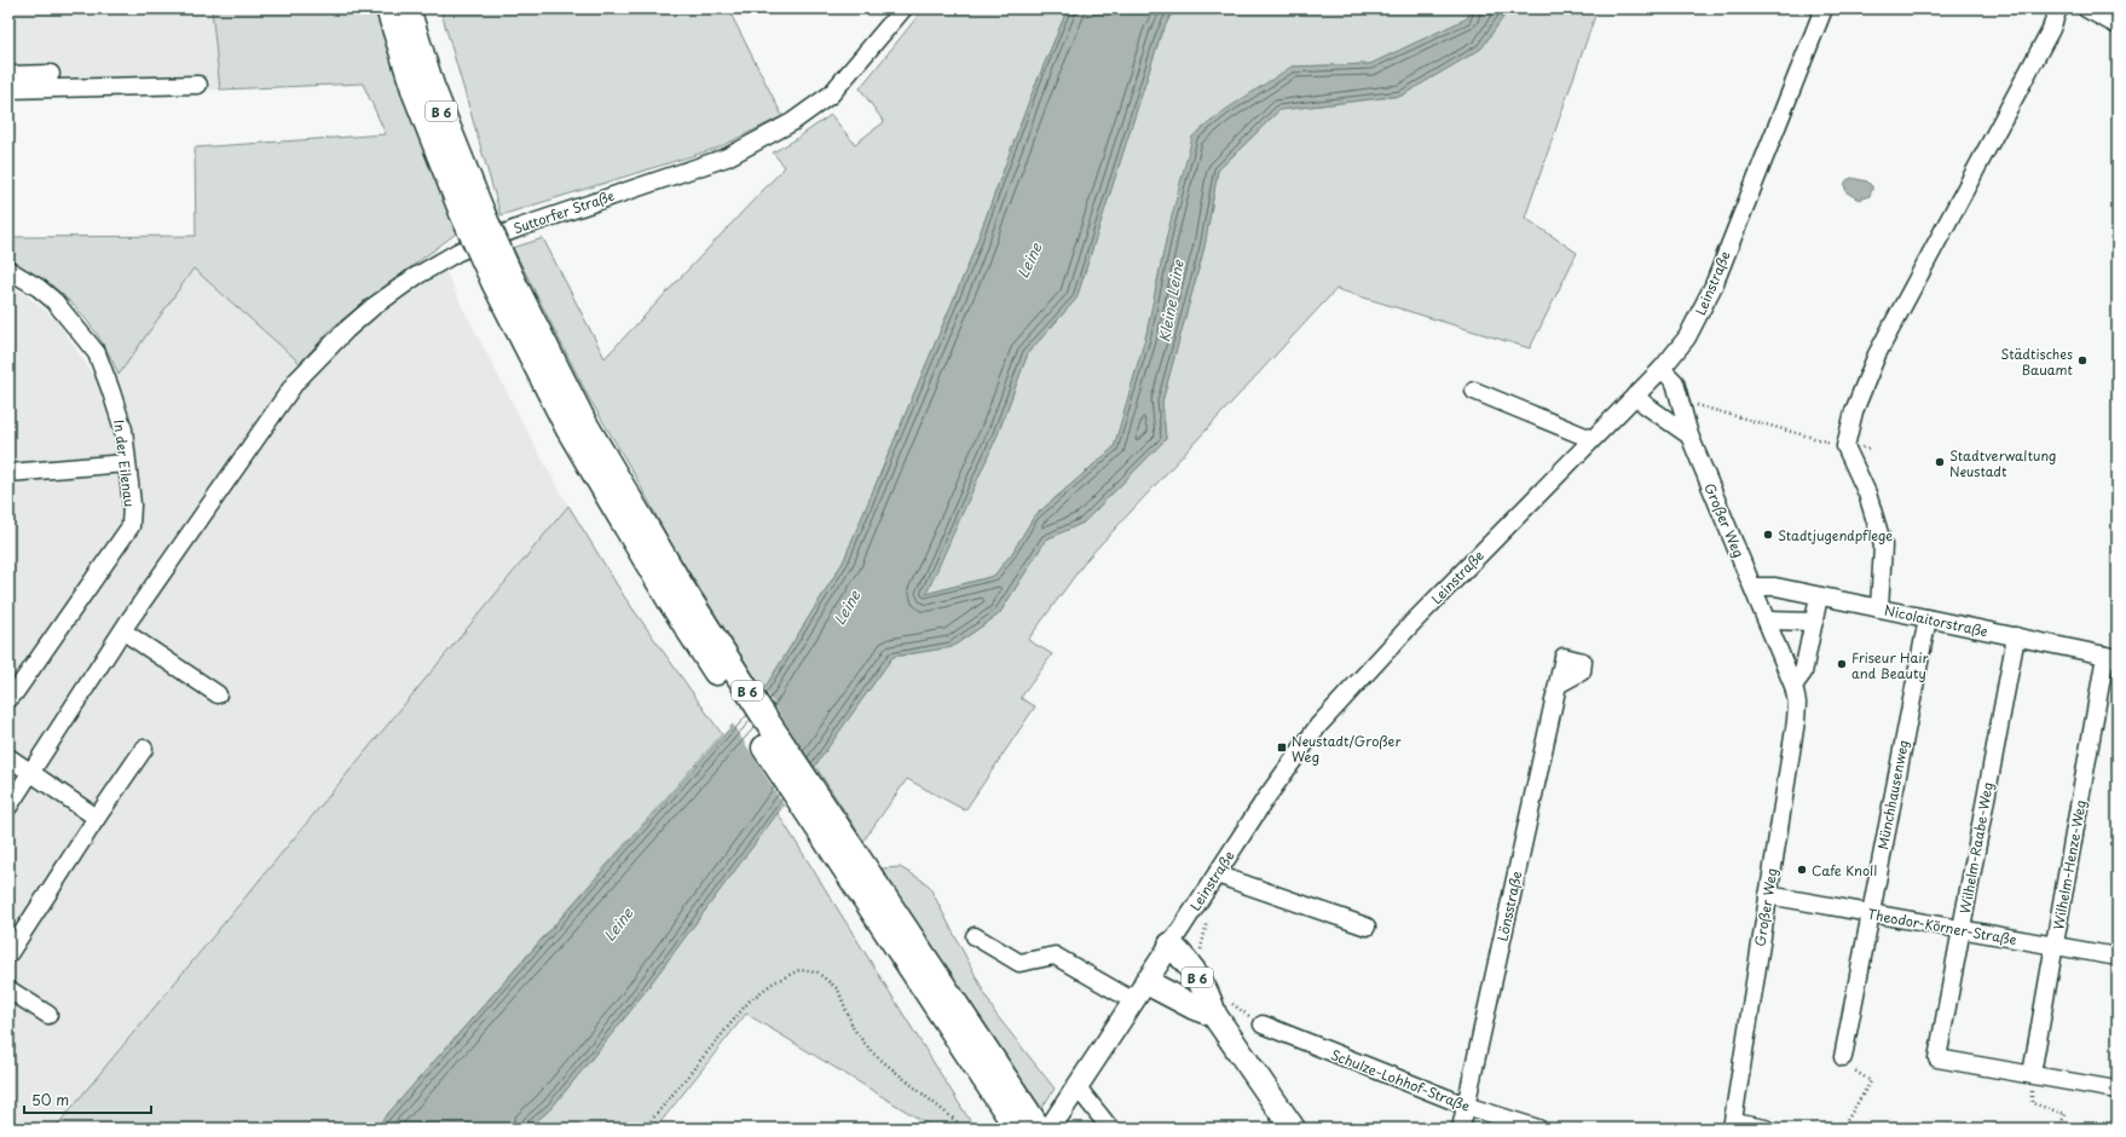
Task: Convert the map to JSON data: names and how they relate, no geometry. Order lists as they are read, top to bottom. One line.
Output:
{"streets":{"highway":["B 6"],"main road":["Leinstraße"],"street":["Suttorfer Straße","In der Eilenau","Großer Weg","Nicolaitorstraße","Münchhausenweg","Wilhelm-Raabe-Weg","Wilhelm-Henze-Weg","Lönsstraße","Theodor-Körner-Straße","Schulze-Lohhof-Straße"]},"crossings":[["B 6","Leinstraße"],["Leinstraße","Großer Weg"],["Großer Weg","Nicolaitorstraße"],["Großer Weg","Theodor-Körner-Straße"],["Nicolaitorstraße","Münchhausenweg"],["Nicolaitorstraße","Wilhelm-Raabe-Weg"],["Nicolaitorstraße","Wilhelm-Henze-Weg"],["Münchhausenweg","Theodor-Körner-Straße"],["Wilhelm-Raabe-Weg","Wilhelm-Henze-Weg"],["Wilhelm-Raabe-Weg","Theodor-Körner-Straße"],["Wilhelm-Henze-Weg","Theodor-Körner-Straße"],["Lönsstraße","Schulze-Lohhof-Straße"]],"water":["Leine","Kleine Leine"],"places":{"other":["Städtisches Bauamt","Stadtverwaltung Neustadt","Stadtjugendpflege","Friseur Hair and Beauty","Cafe Knoll"],"transit":["Neustadt/Großer Weg"]},"scale_bar":"50 m"}
